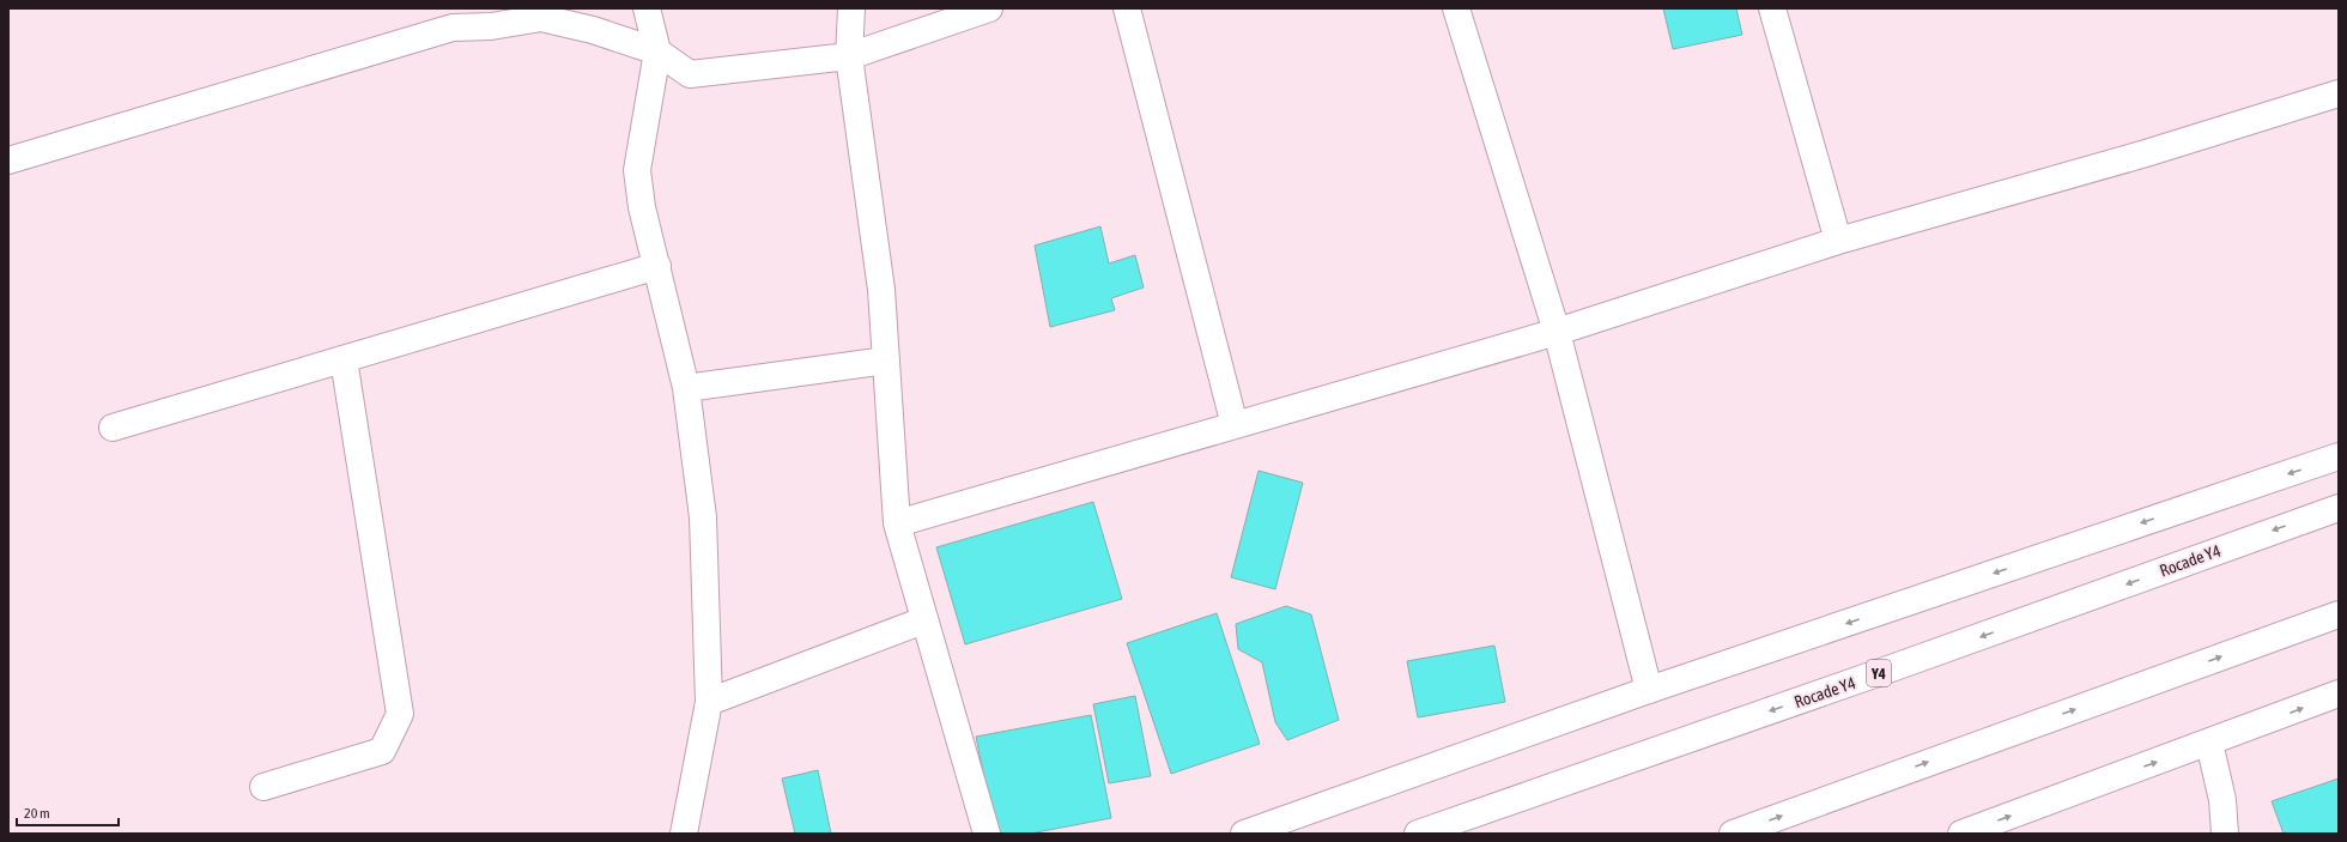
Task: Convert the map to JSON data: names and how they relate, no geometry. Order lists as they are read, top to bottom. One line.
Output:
{"streets":{"main road":["Rocade Y4","Y4"]},"scale_bar":"20 m"}
